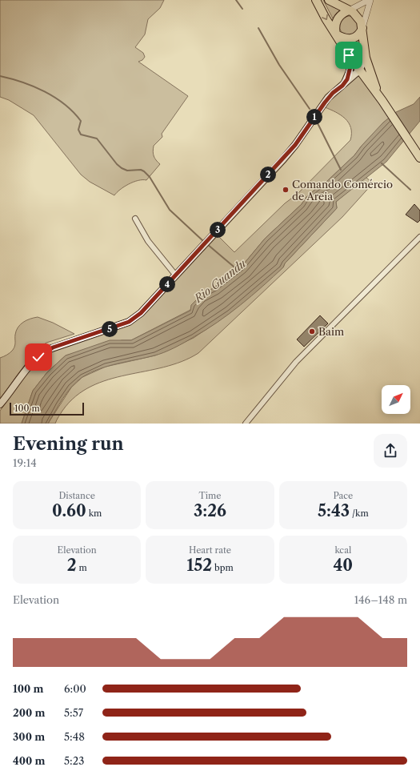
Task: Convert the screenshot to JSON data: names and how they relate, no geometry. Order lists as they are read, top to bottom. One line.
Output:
{"water":["Rio Guandu"],"places":["Comando Comércio de Areia","Baim"],"scale_bar":"100 m","north":"top right","page":{"pins":["1","2","3","4","5"],"scale":"100 m","heading":["Evening run","19:14"],"stats":[["Distance","0.60 km"],["Time","3:26"],["Pace","5:43 /km"],["Elevation","2 m"],["Heart rate","152 bpm"],["kcal","40"]],"chart":["Elevation","146–148 m"],"list":[{"name":"100 m","note":"6:00"},{"name":"200 m","note":"5:57"},{"name":"300 m","note":"5:48"},{"name":"400 m","note":"5:23"}]}}
